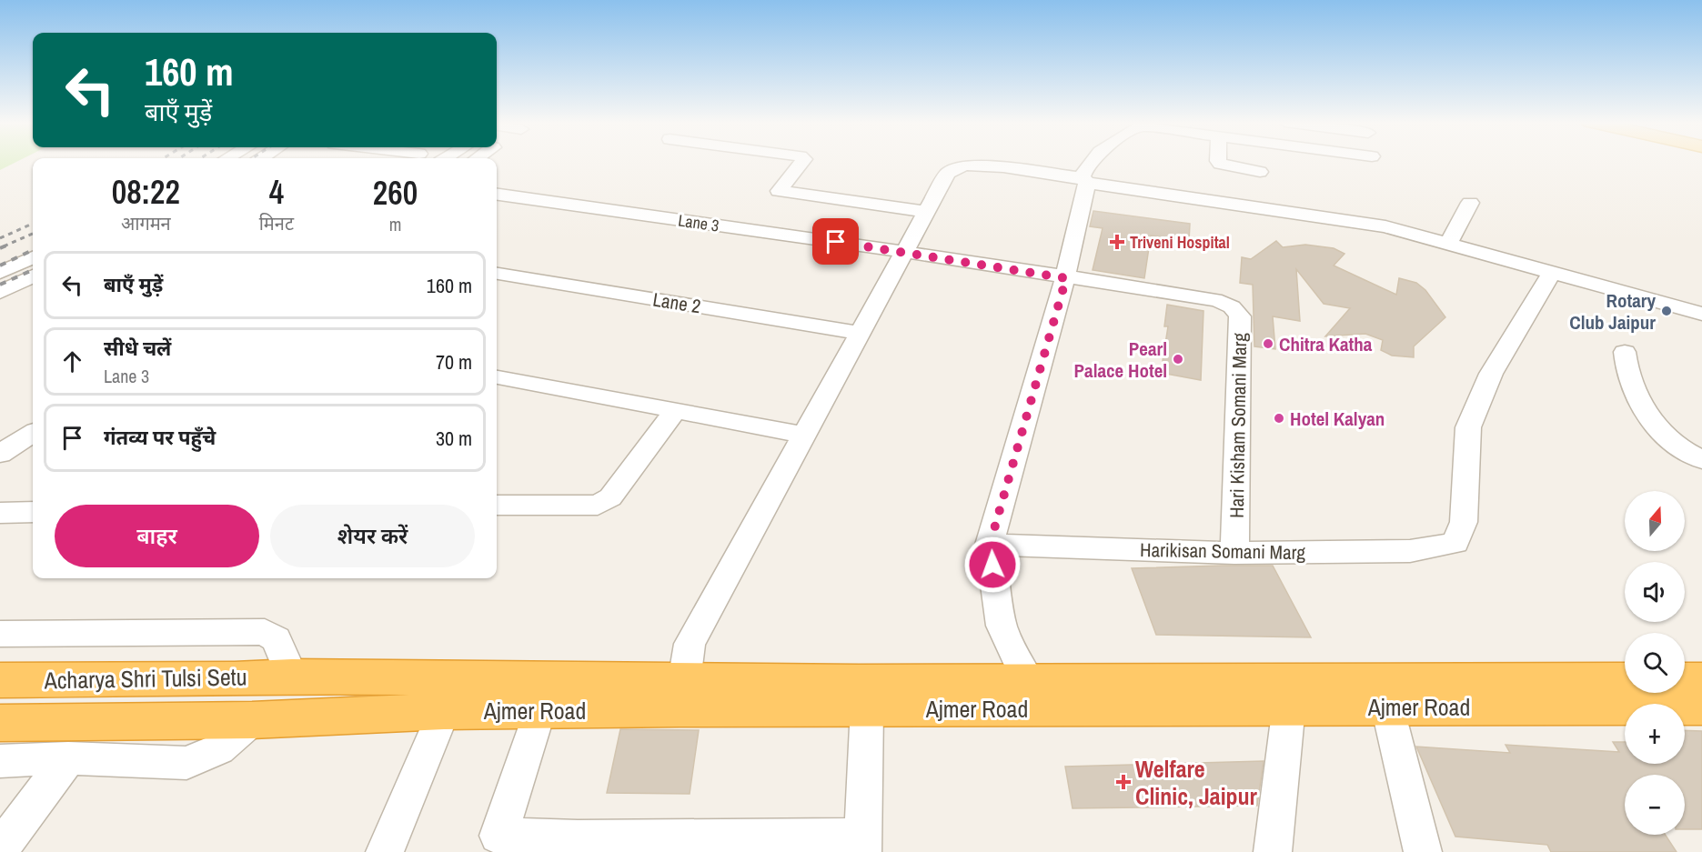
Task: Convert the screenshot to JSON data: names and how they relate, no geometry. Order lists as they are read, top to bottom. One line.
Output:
{"streets":{"highway":["Acharya Shri Tulsi Setu","Ajmer Road"],"street":["Lane 3","Lane 2","Hari Kisham Somani Marg","Harikisan Somani Marg"]},"crossings":[["Lane 3","Hari Kisham Somani Marg"],["Hari Kisham Somani Marg","Harikisan Somani Marg"],["Acharya Shri Tulsi Setu","Ajmer Road"]],"places":{"health":["Triveni Hospital","Welfare Clinic, Jaipur"],"other":["Rotary Club Jaipur","Chitra Katha","Pearl Palace Hotel","Hotel Kalyan"]},"north":"top","page":{"turn":["160 m","बाएँ मुड़ें"],"eta":["08:22","आगमन","4","मिनट","260","m"],"list":[{"name":"बाएँ मुड़ें","value":"160 m"},{"name":"सीधे चलें","note":"Lane 3","value":"70 m"},{"name":"गंतव्य पर पहुँचे","value":"30 m"}],"map_buttons":["+","−"],"buttons":["बाहर","शेयर करें"]}}
